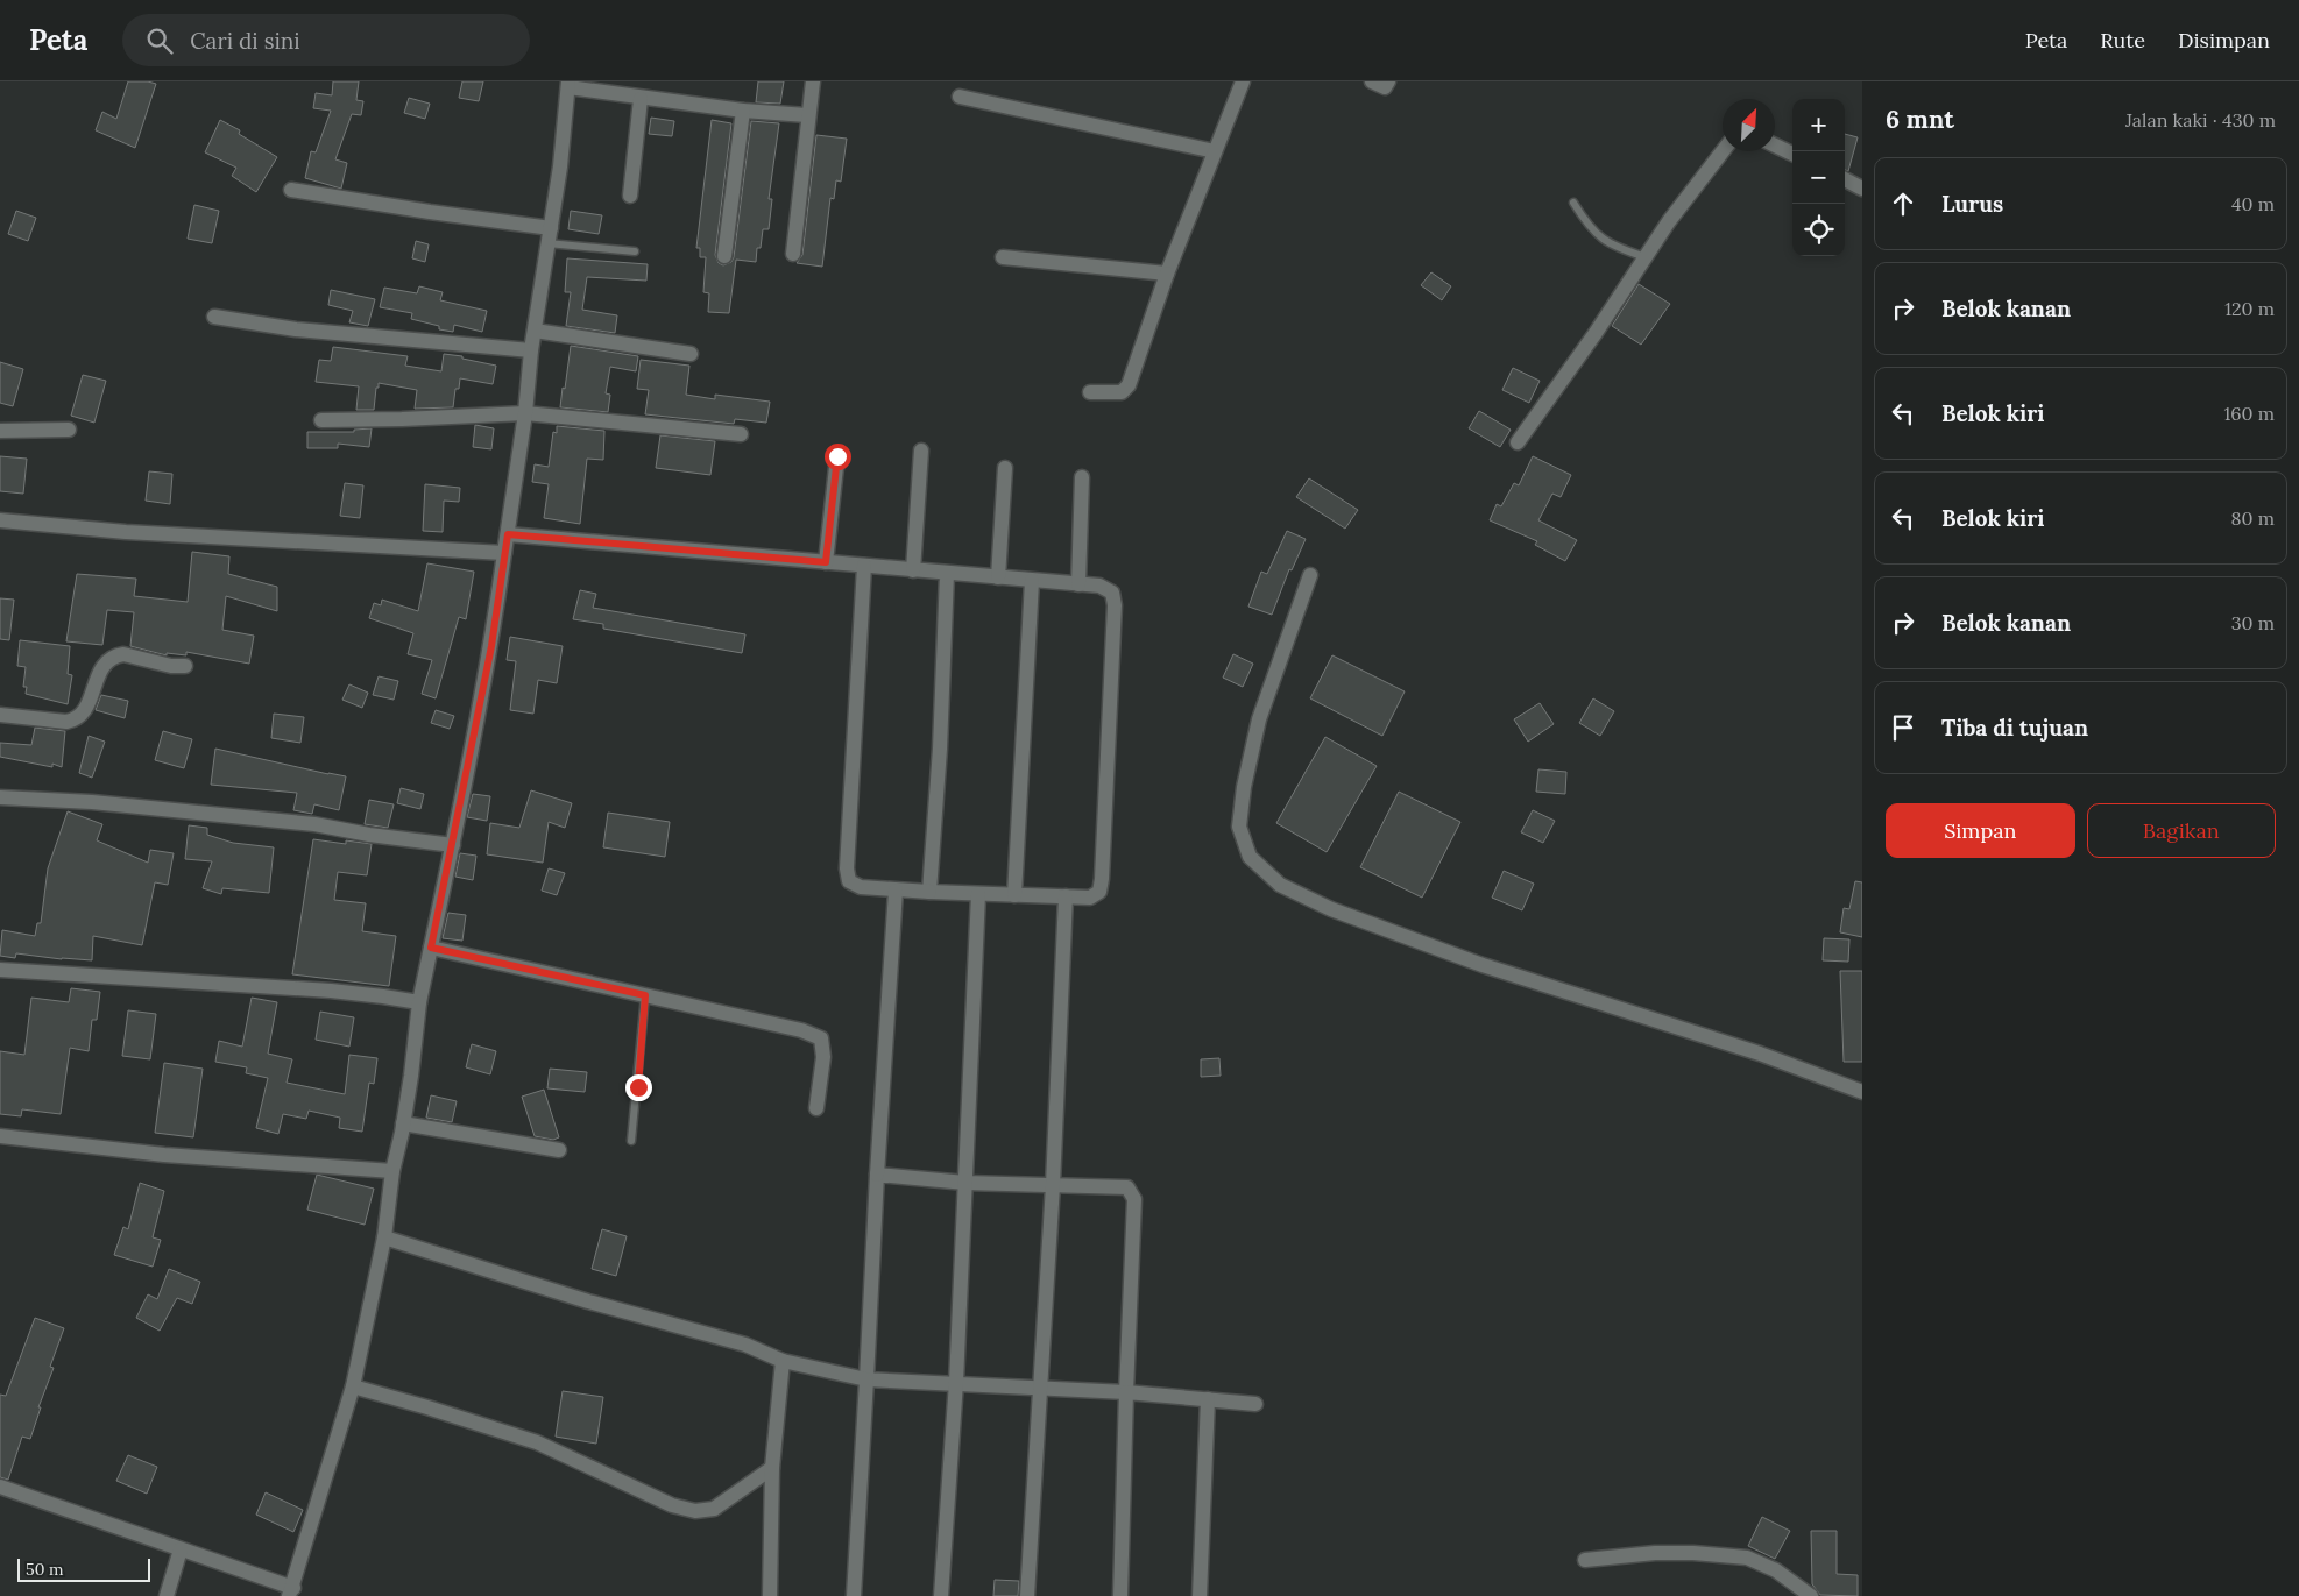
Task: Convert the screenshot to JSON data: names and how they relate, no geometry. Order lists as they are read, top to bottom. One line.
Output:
{"scale_bar":"50 m","north":"top right","page":{"header":"Peta","search":"Cari di sini","nav":["Peta","Rute","Disimpan"],"heading":["6 mnt","Jalan kaki · 430 m"],"map_buttons":["+","−"],"list":[["Lurus","40 m"],["Belok kanan","120 m"],["Belok kiri","160 m"],["Belok kiri","80 m"],["Belok kanan","30 m"],"Tiba di tujuan"],"buttons":["Simpan","Bagikan"],"scale":"50 m"}}
